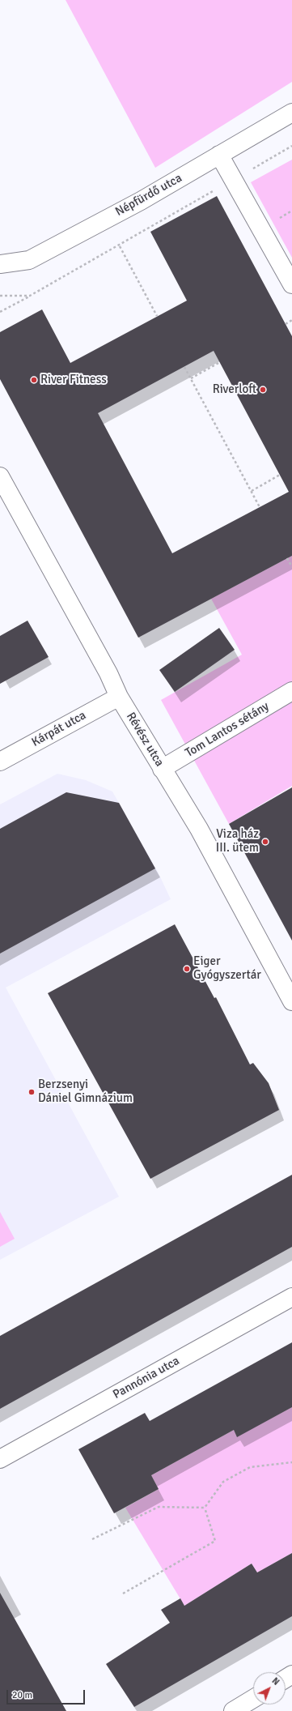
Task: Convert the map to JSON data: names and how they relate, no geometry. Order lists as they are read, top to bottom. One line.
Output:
{"streets":{"street":["Népfürdő utca","Kárpát utca","Tom Lantos sétány","Révész utca","Pannónia utca"]},"crossings":[["Kárpát utca","Révész utca"],["Tom Lantos sétány","Révész utca"]],"places":["River Fitness","Riverloft","Viza ház III. ütem","Eiger Gyógyszertár","Berzsenyi Dániel Gimnázium"],"scale_bar":"20 m","north":"top right"}
